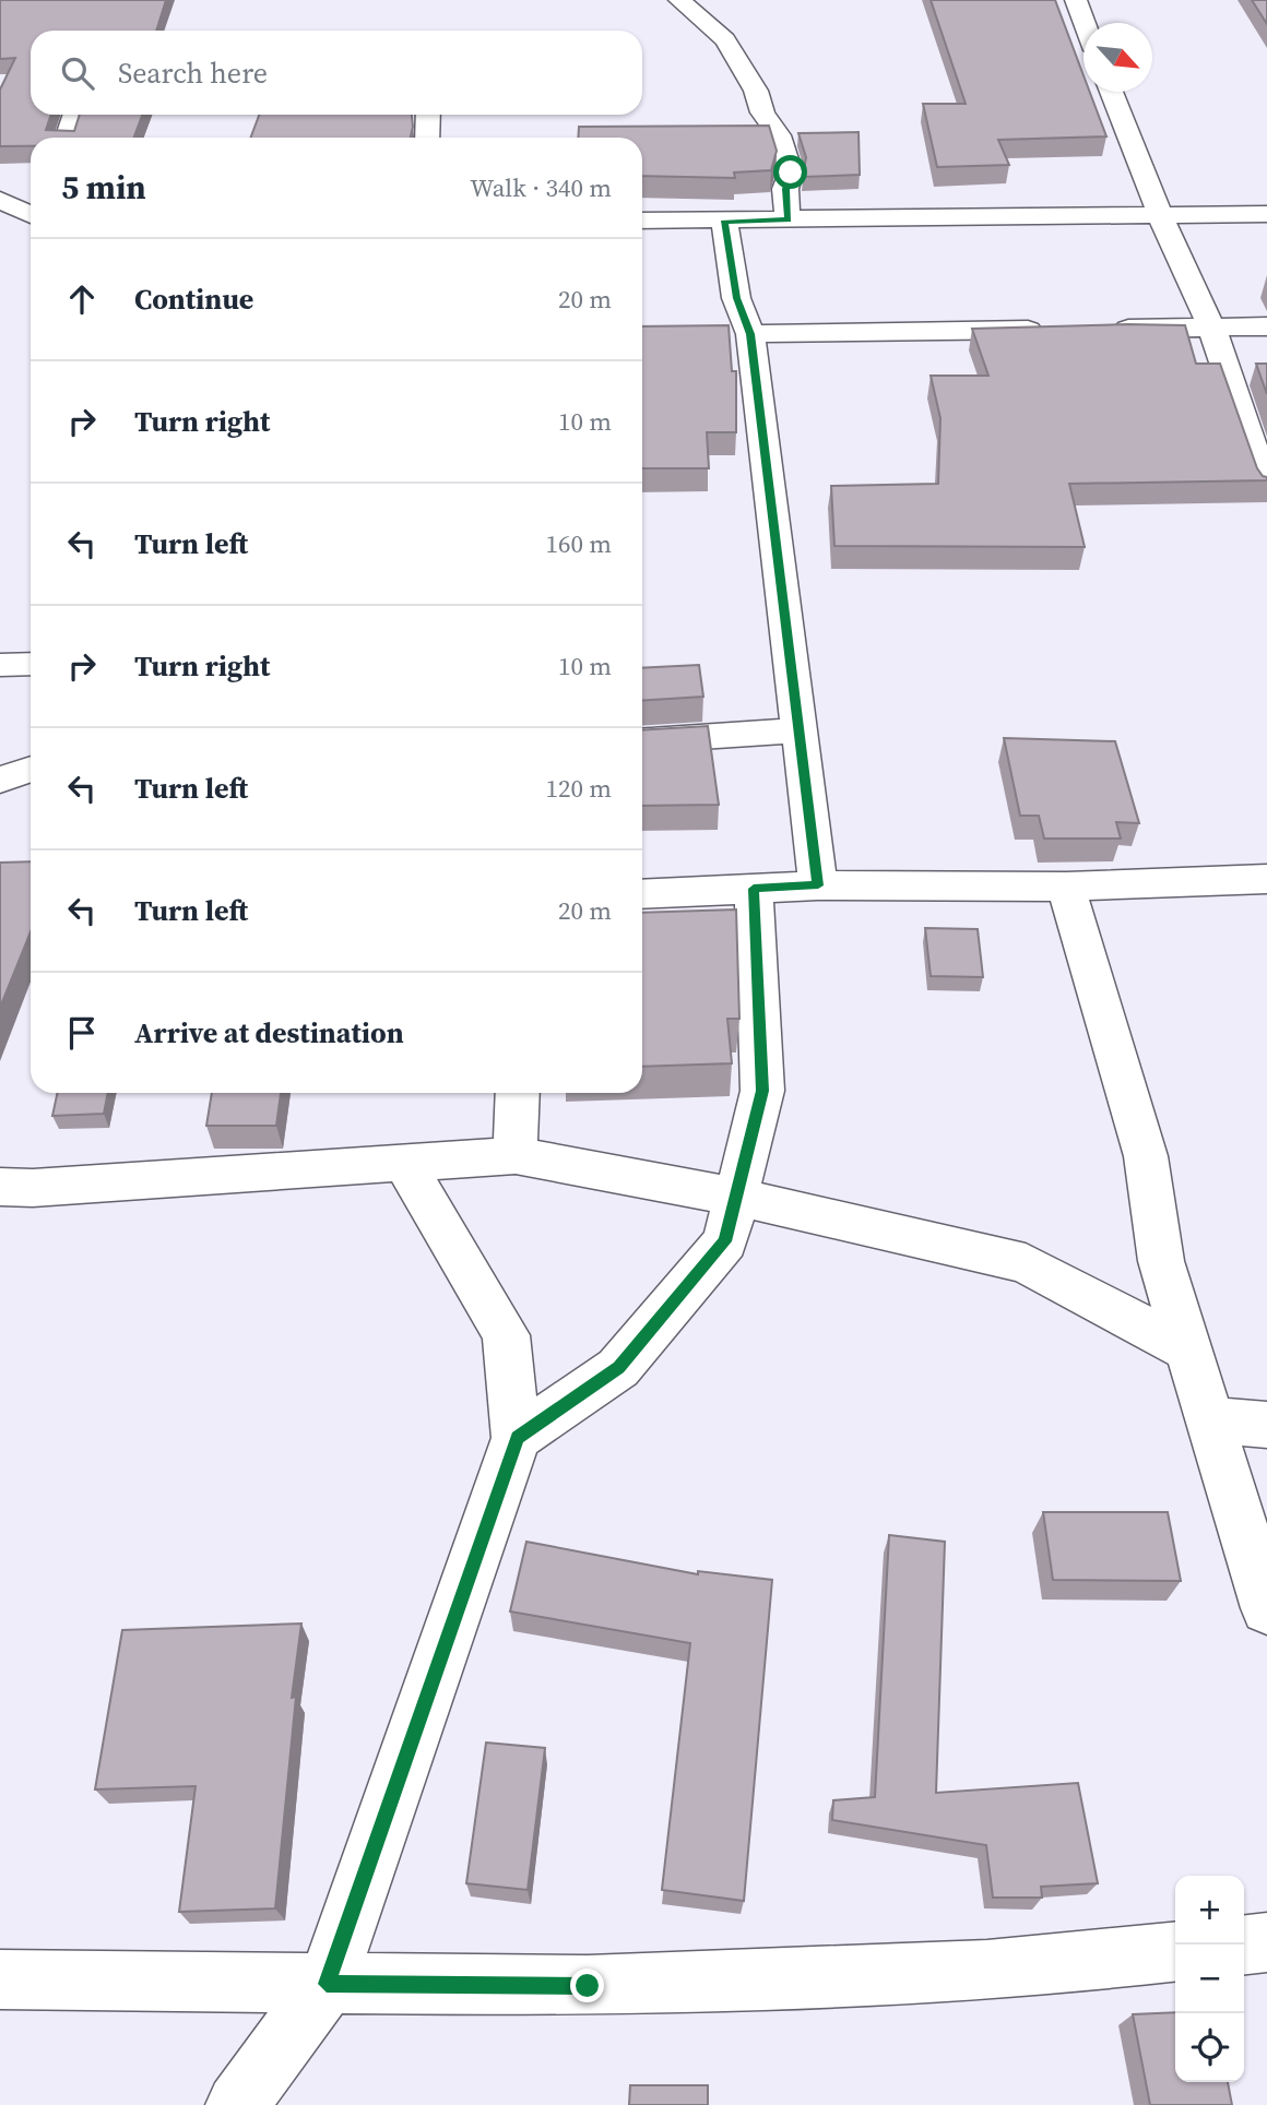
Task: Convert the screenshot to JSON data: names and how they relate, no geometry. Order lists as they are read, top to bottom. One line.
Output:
{"north":"bottom right","page":{"search":"Search here","heading":["5 min","Walk · 340 m"],"list":[["Continue","20 m"],["Turn right","10 m"],["Turn left","160 m"],["Turn right","10 m"],["Turn left","120 m"],["Turn left","20 m"],"Arrive at destination"],"map_buttons":["+","−"]}}
